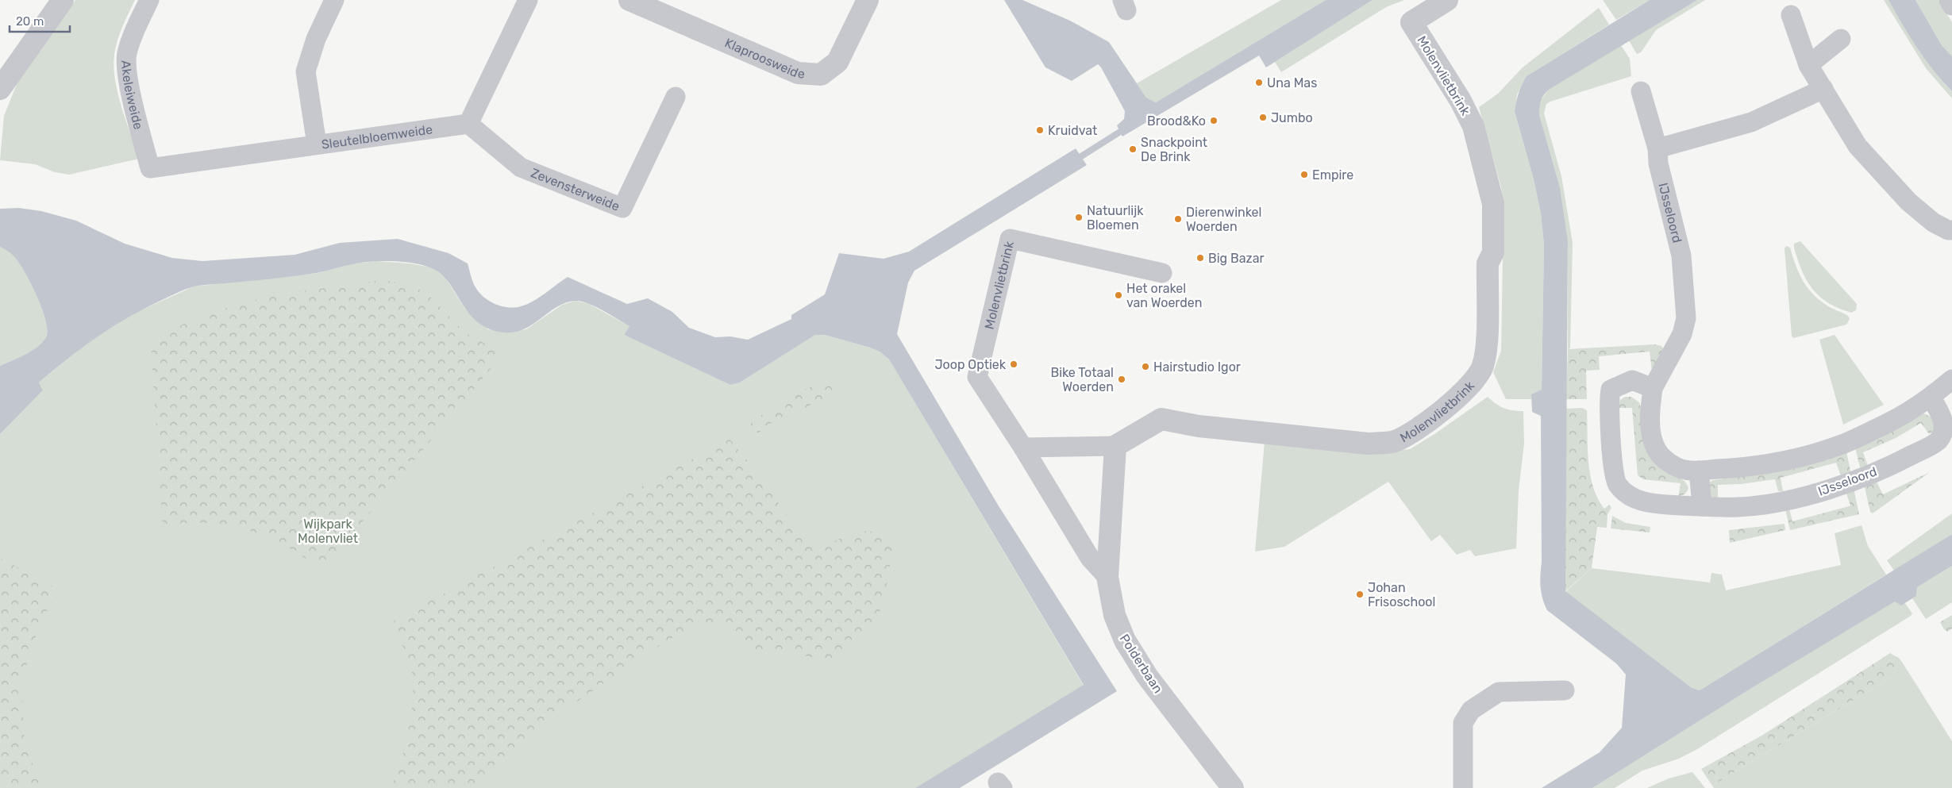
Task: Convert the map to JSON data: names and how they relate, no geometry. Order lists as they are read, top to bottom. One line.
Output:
{"streets":{"street":["Klaproosweide","Molenvlietbrink","Akeleiweide","Sleutelbloemweide","Zevensterweide","IJsseloord","Polderbaan"]},"crossings":[["Molenvlietbrink","Polderbaan"],["Akeleiweide","Sleutelbloemweide"],["Sleutelbloemweide","Zevensterweide"]],"parks":["Wijkpark Molenvliet"],"places":["Una Mas","Jumbo","Brood&Ko","Kruidvat","Snackpoint De Brink","Empire","Natuurlijk Bloemen","Dierenwinkel Woerden","Big Bazar","Het orakel van Woerden","Joop Optiek","Hairstudio Igor","Bike Totaal Woerden","Johan Frisoschool"],"scale_bar":"20 m"}
